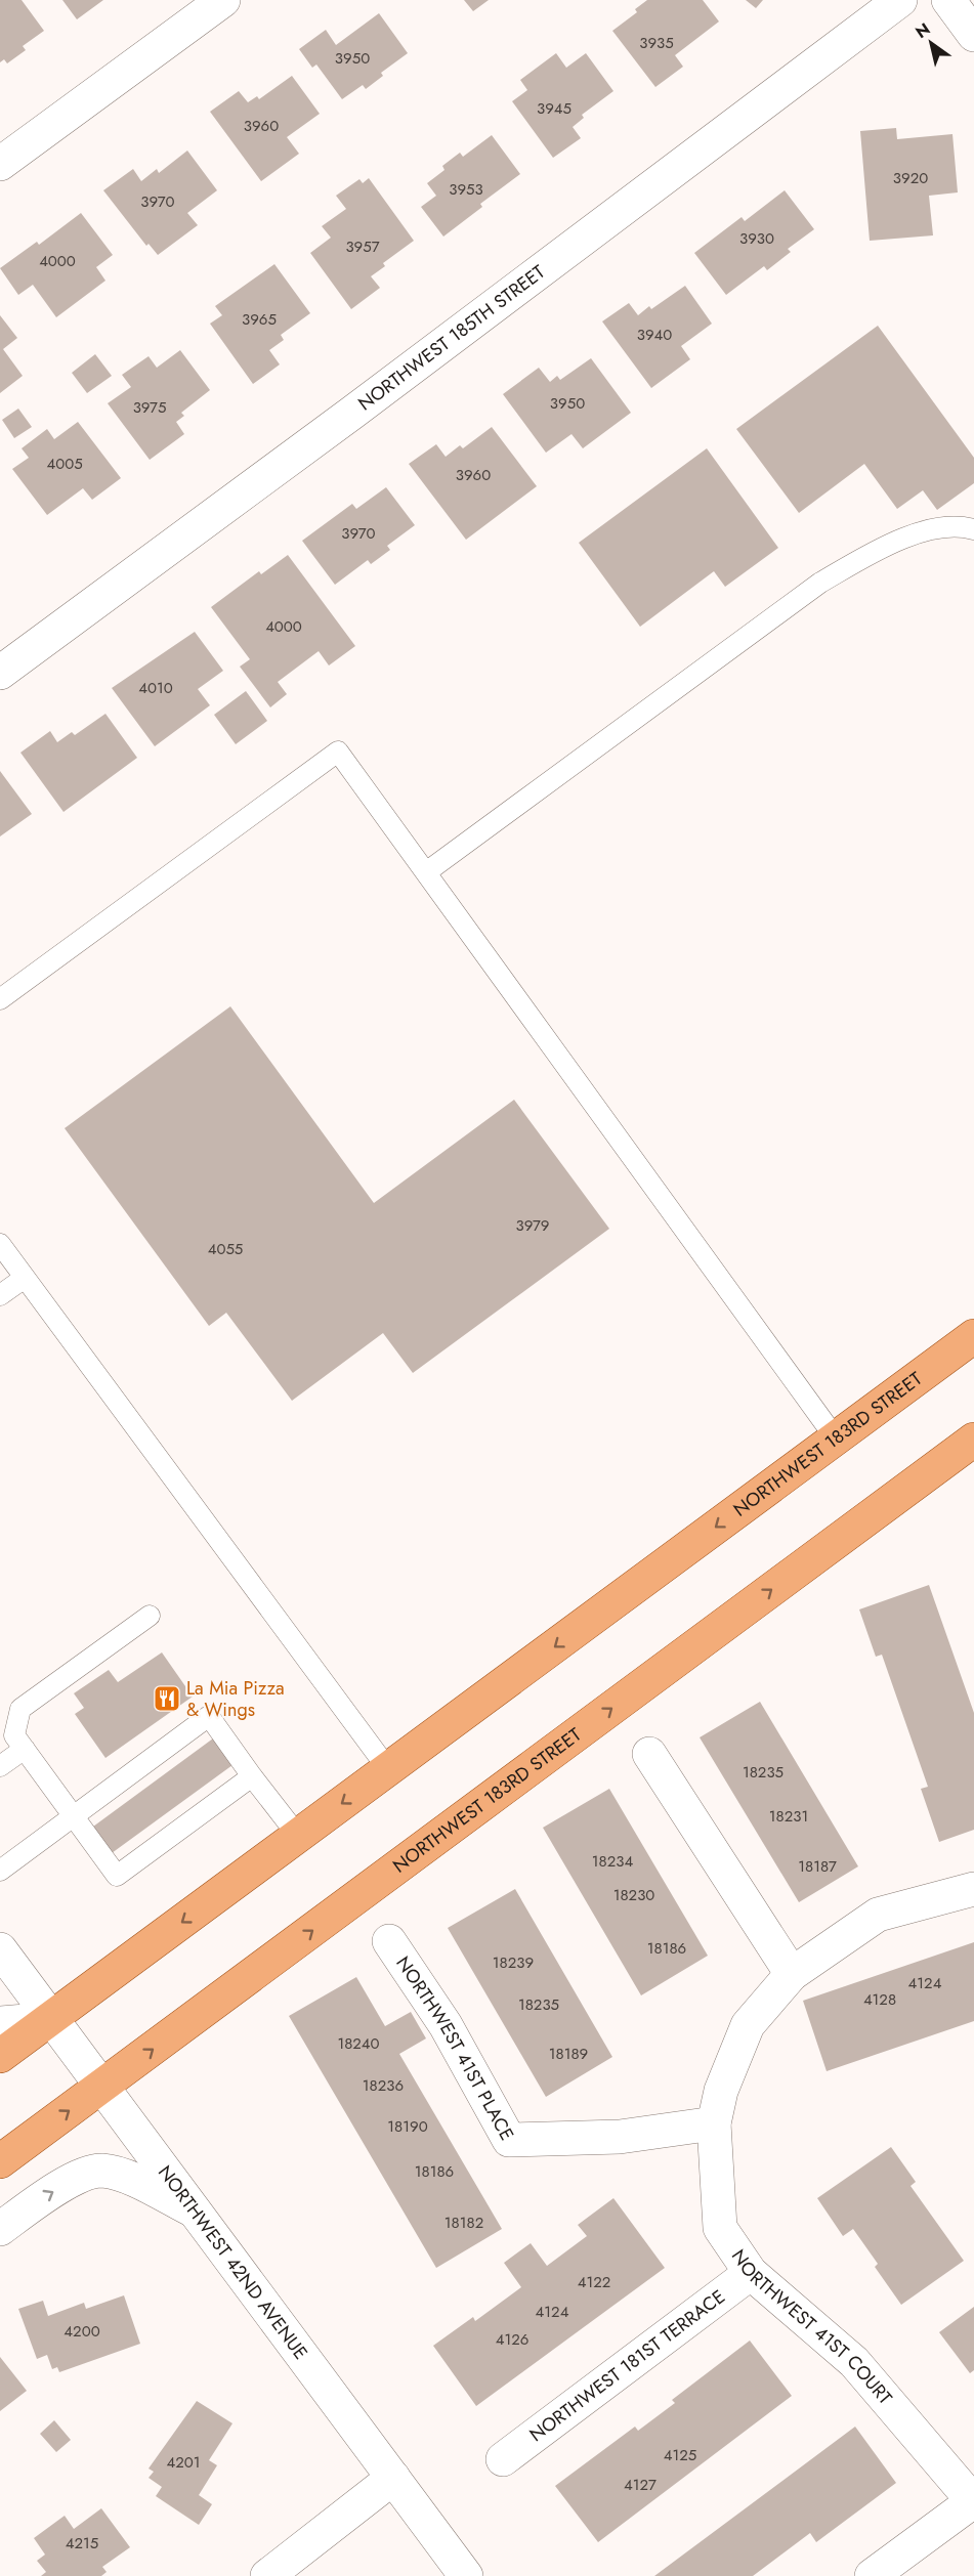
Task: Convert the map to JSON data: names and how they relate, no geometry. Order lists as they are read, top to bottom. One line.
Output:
{"streets":{"main road":["NORTHWEST 183RD STREET"],"street":["NORTHWEST 185TH STREET","NORTHWEST 41ST PLACE","NORTHWEST 42ND AVENUE","NORTHWEST 41ST COURT","NORTHWEST 181ST TERRACE"]},"crossings":[["NORTHWEST 183RD STREET","NORTHWEST 42ND AVENUE"],["NORTHWEST 41ST PLACE","NORTHWEST 41ST COURT"],["NORTHWEST 41ST COURT","NORTHWEST 181ST TERRACE"]],"places":{"restaurant":["La Mia Pizza & Wings"]},"house_numbers":["3935","3950","3945","3960","3920","3953","3970","3930","3957","4000","3965","3940","3950","3975","4005","3960","3970","4000","4010","3979","4055","18235","18231","18234","18187","18230","18186","18239","4124","4128","18235","18240","18189","18236","18190","18186","18182","4122","4124","4200","4126","4125","4201","4127","4215"],"north":"top left"}
